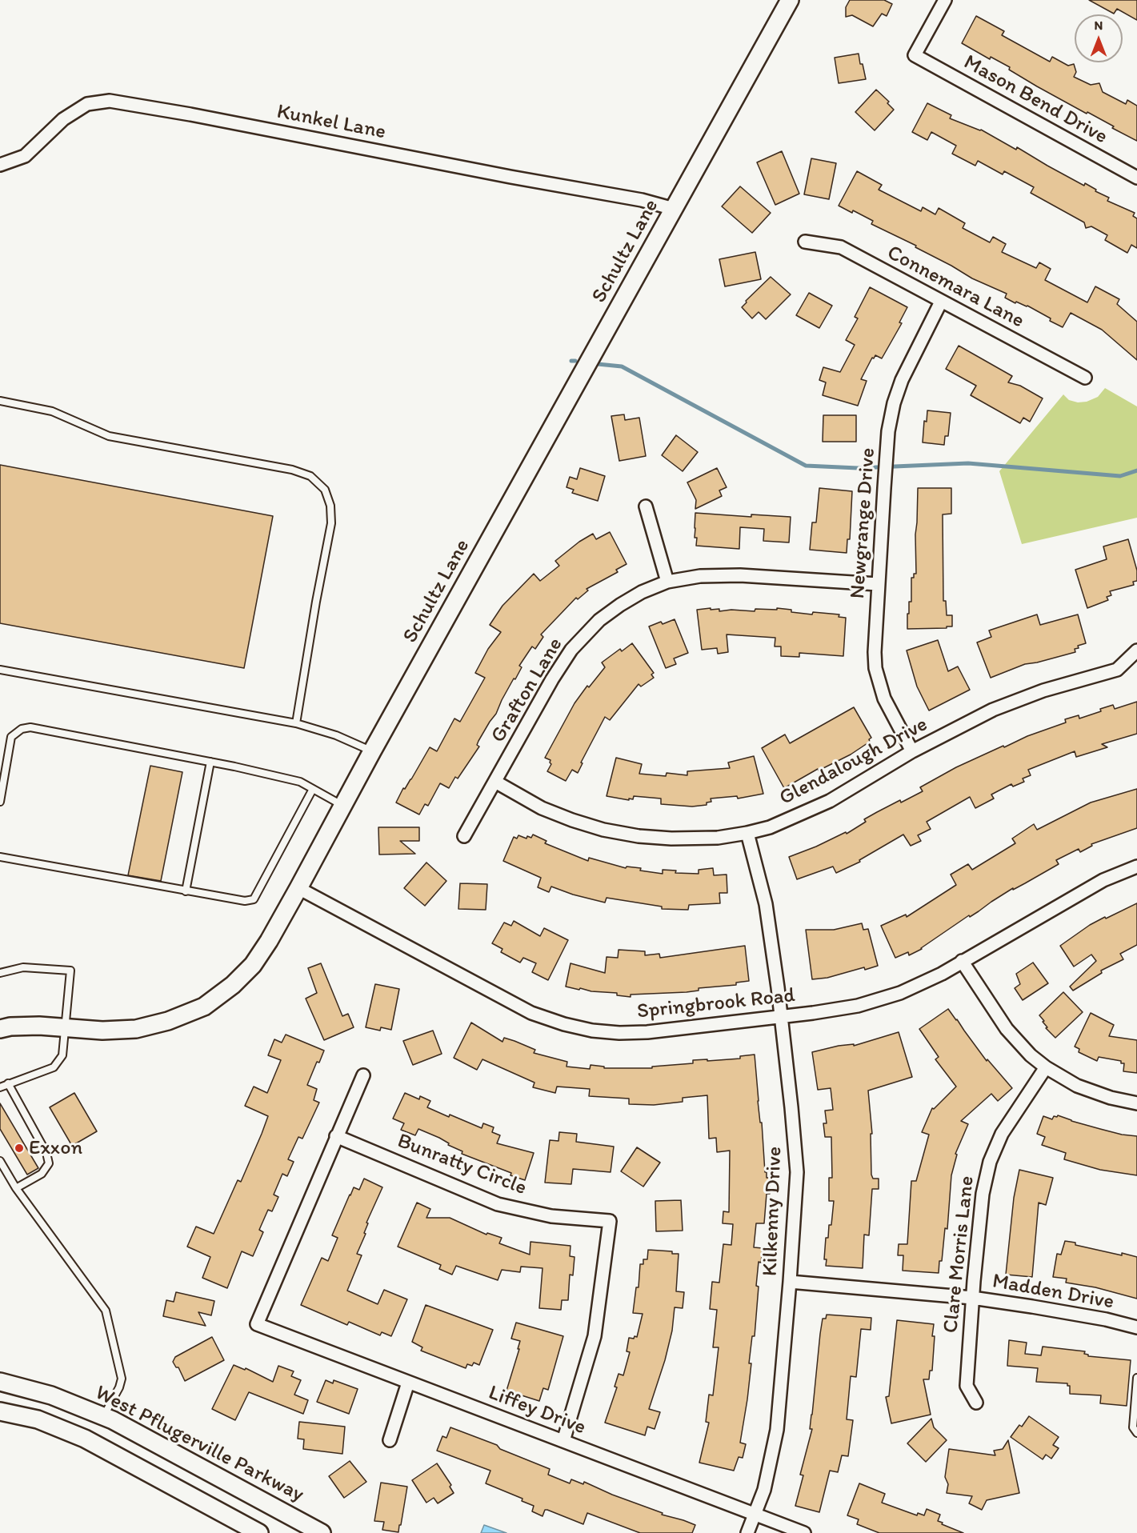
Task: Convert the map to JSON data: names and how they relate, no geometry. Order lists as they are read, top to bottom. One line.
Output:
{"streets":{"street":["Mason Bend Drive","Kunkel Lane","Schultz Lane","Connemara Lane","Newgrange Drive","Grafton Lane","Glendalough Drive","Springbrook Road","Bunratty Circle","Kilkenny Drive","Clare Morris Lane","Madden Drive","Liffey Drive","West Pflugerville Parkway"]},"crossings":[["Kunkel Lane","Schultz Lane"],["Schultz Lane","Springbrook Road"],["Connemara Lane","Newgrange Drive"],["Newgrange Drive","Grafton Lane"],["Newgrange Drive","Glendalough Drive"],["Grafton Lane","Glendalough Drive"],["Glendalough Drive","Kilkenny Drive"],["Springbrook Road","Kilkenny Drive"],["Bunratty Circle","Liffey Drive"],["Kilkenny Drive","Madden Drive"],["Kilkenny Drive","Liffey Drive"],["Clare Morris Lane","Madden Drive"]],"places":["Exxon"],"north":"top"}
